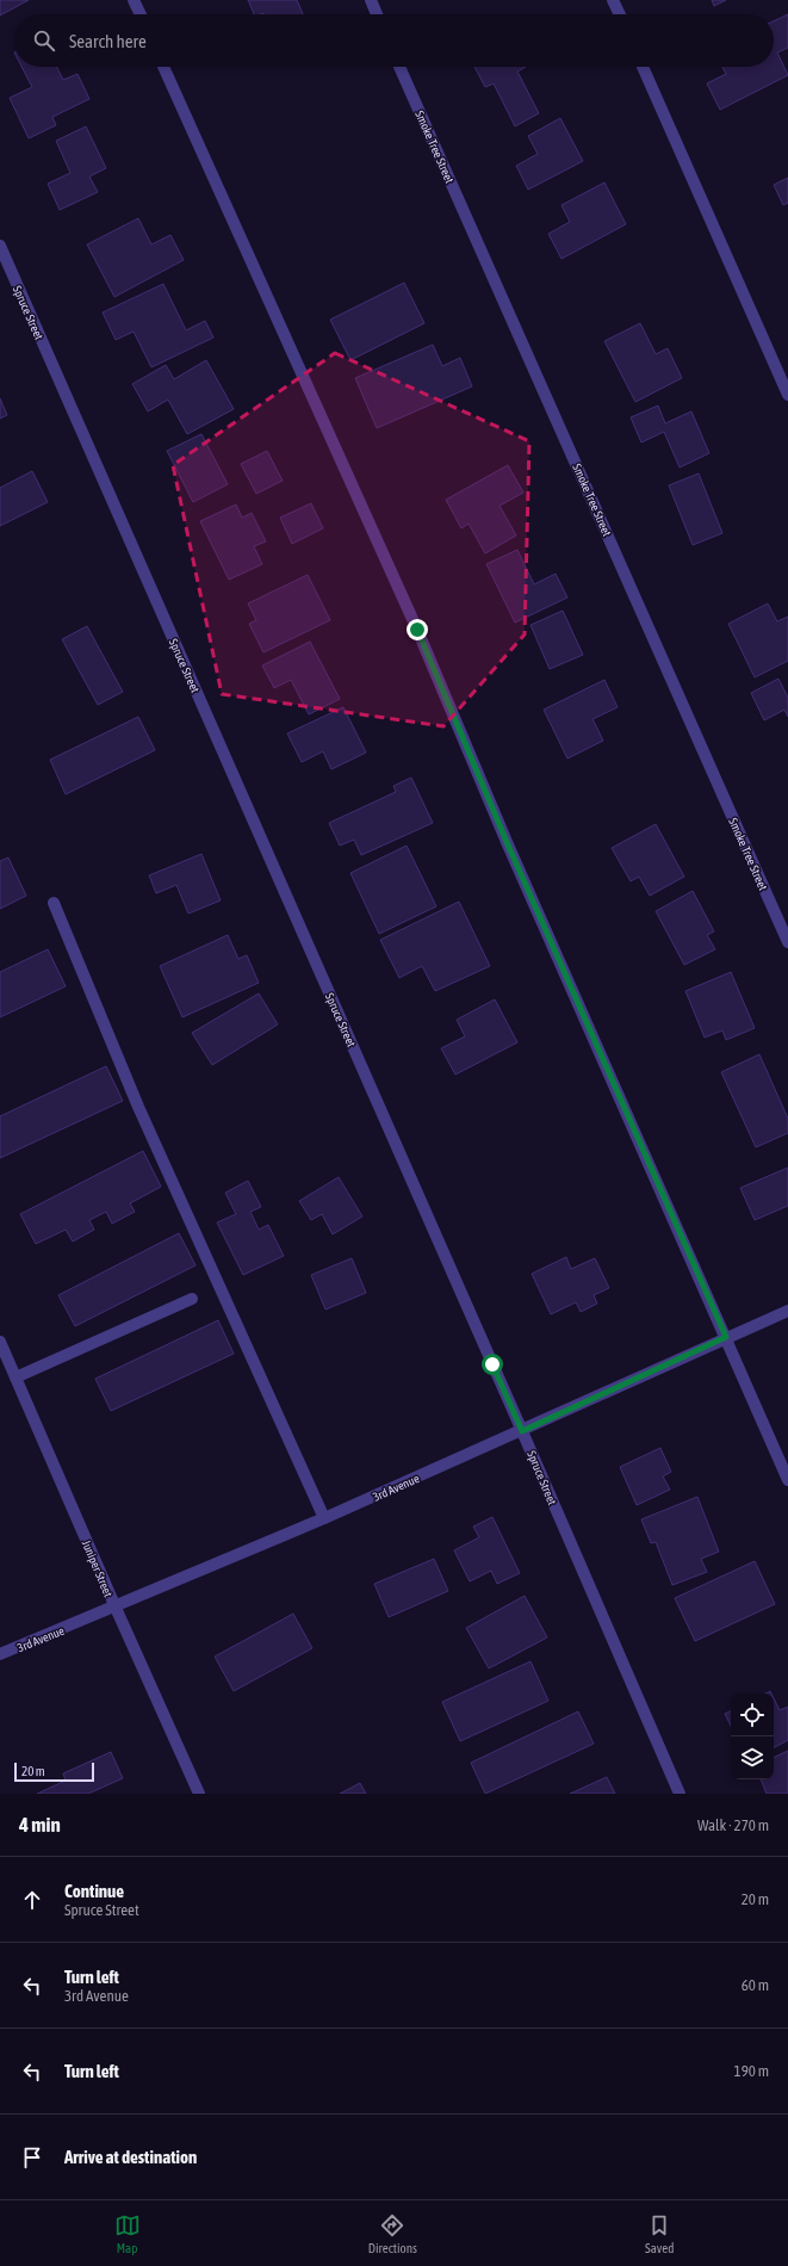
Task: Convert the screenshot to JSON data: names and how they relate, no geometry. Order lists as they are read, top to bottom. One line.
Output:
{"streets":{"street":["Smoke Tree Street","Spruce Street","3rd Avenue","Juniper Street"]},"crossings":[["Spruce Street","3rd Avenue"],["3rd Avenue","Juniper Street"]],"scale_bar":"20 m","page":{"search":"Search here","scale":"20 m","heading":["4 min","Walk · 270 m"],"list":[["Continue","Spruce Street","20 m"],["Turn left","3rd Avenue","60 m"],["Turn left","190 m"],"Arrive at destination"],"nav":["Map","Directions","Saved"]}}
